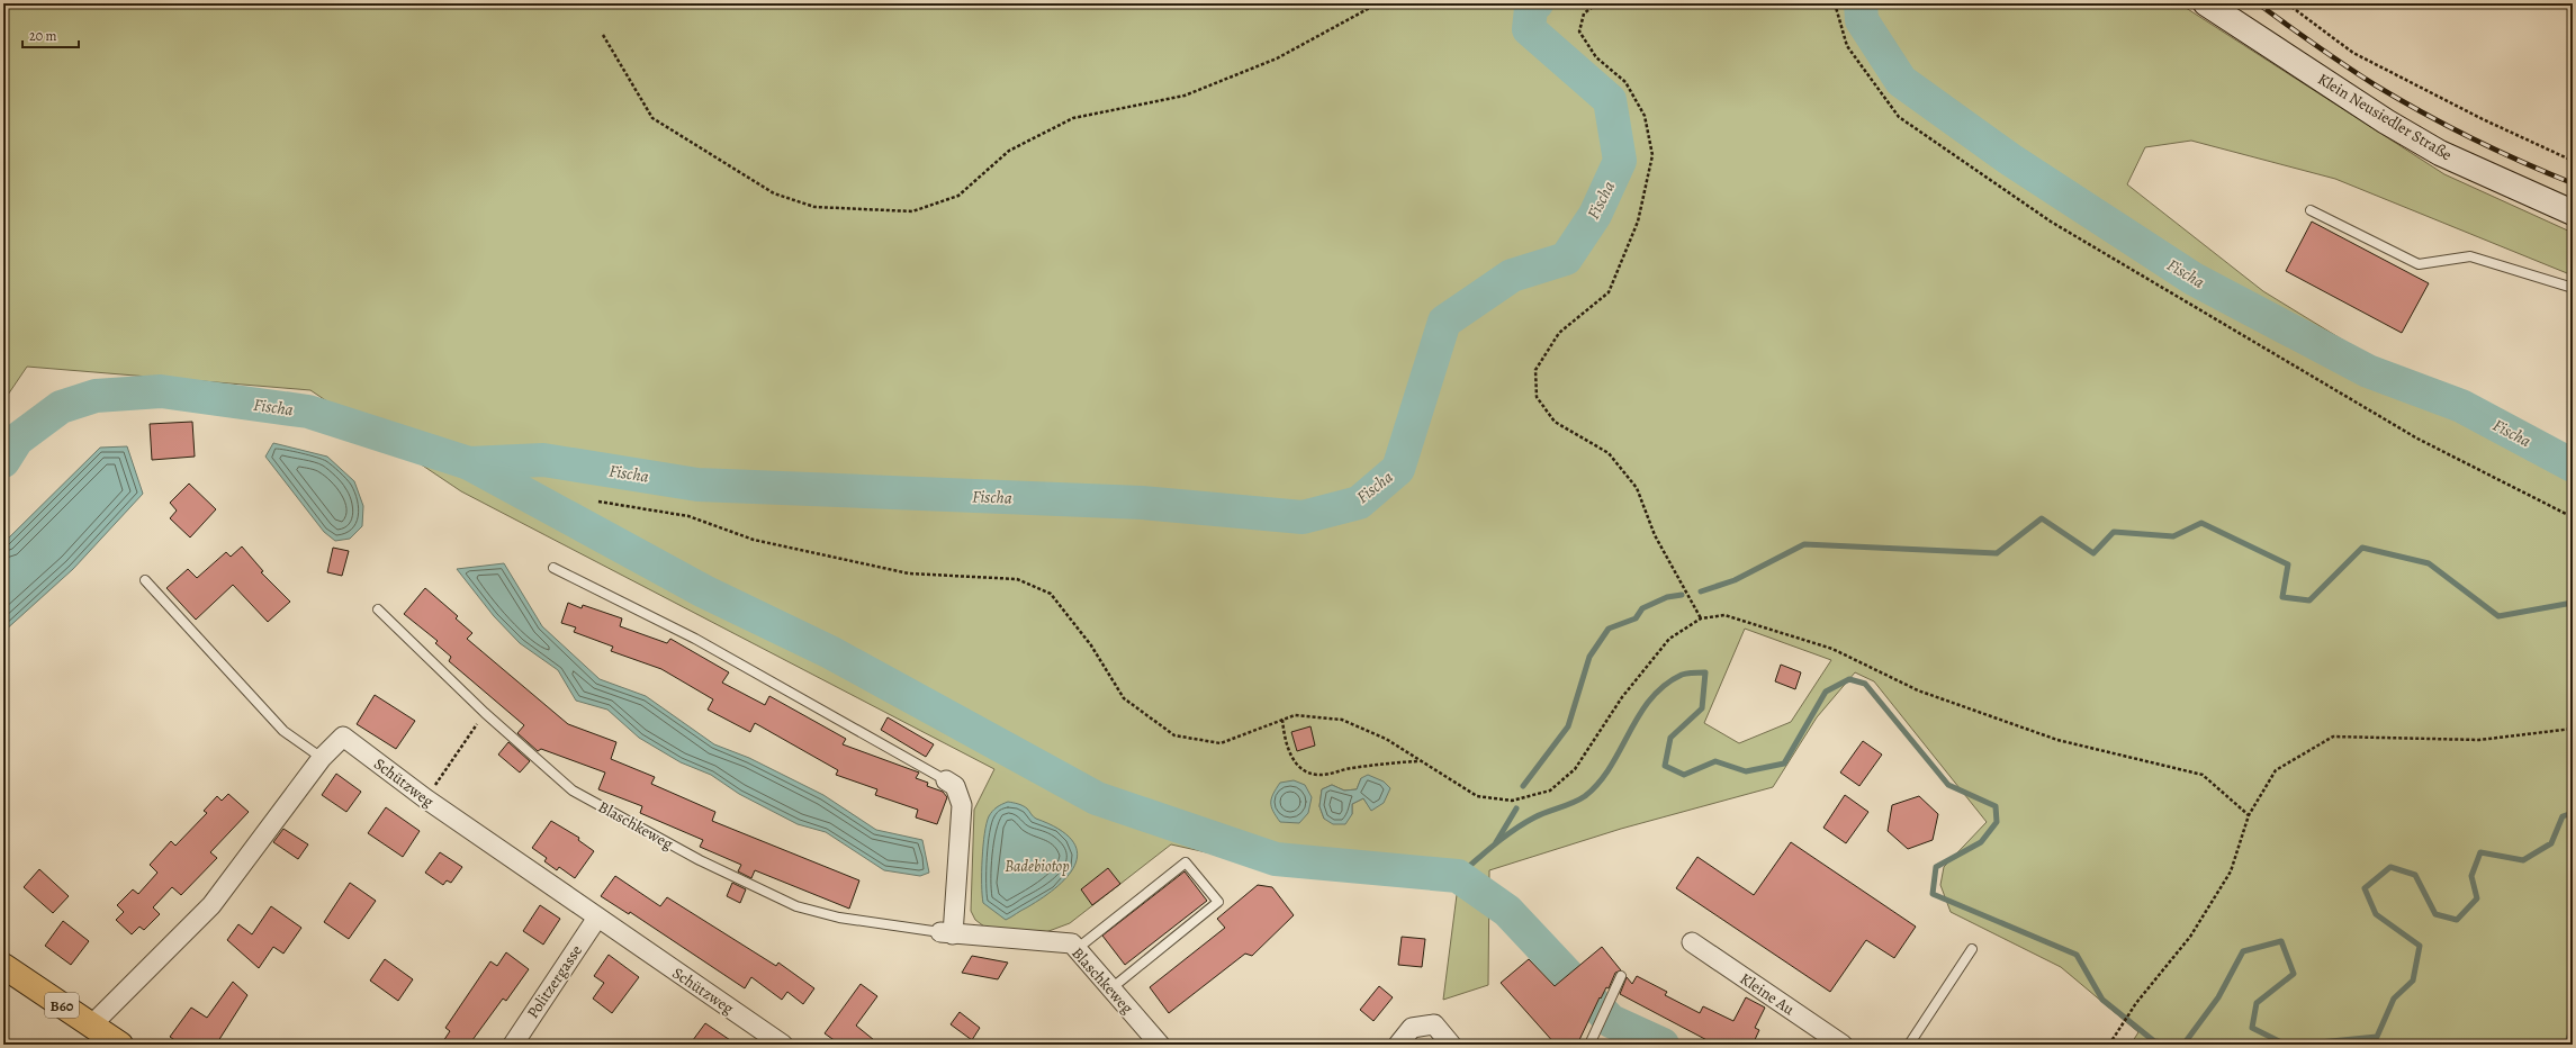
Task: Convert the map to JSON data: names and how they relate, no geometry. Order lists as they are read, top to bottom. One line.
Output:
{"streets":{"main road":["Klein Neusiedler Straße","B60"],"street":["Schützweg","Blaschkeweg","Politzergasse","Kleine Au"]},"crossings":[["Schützweg","Politzergasse"],["Schützweg","B60"]],"water":["Fischa"],"parks":["Badebiotop"],"scale_bar":"20 m"}
